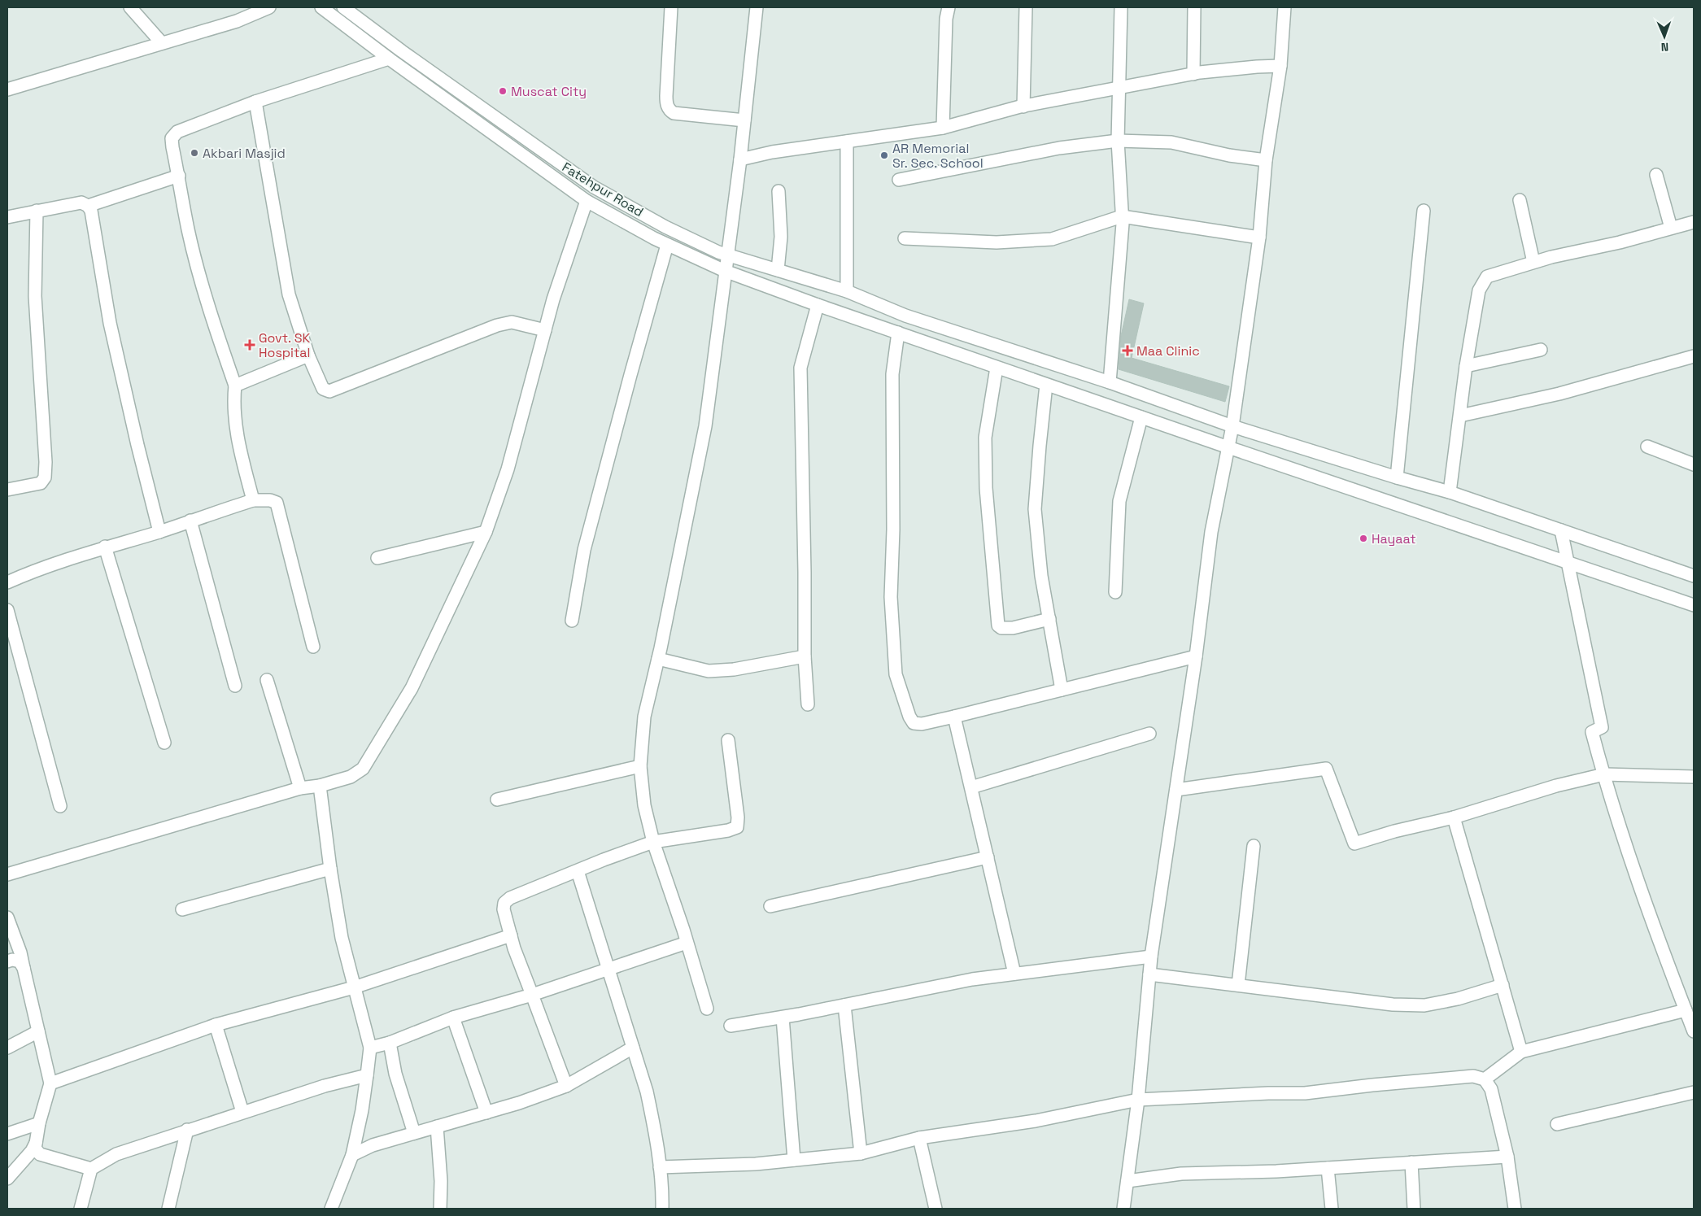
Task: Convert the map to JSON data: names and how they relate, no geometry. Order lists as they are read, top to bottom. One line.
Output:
{"streets":{"street":["Fatehpur Road"]},"places":{"other":["Muscat City","Akbari Masjid","AR Memorial Sr. Sec. School","Hayaat"],"health":["Govt. SK Hospital","Maa Clinic"]},"north":"bottom"}
